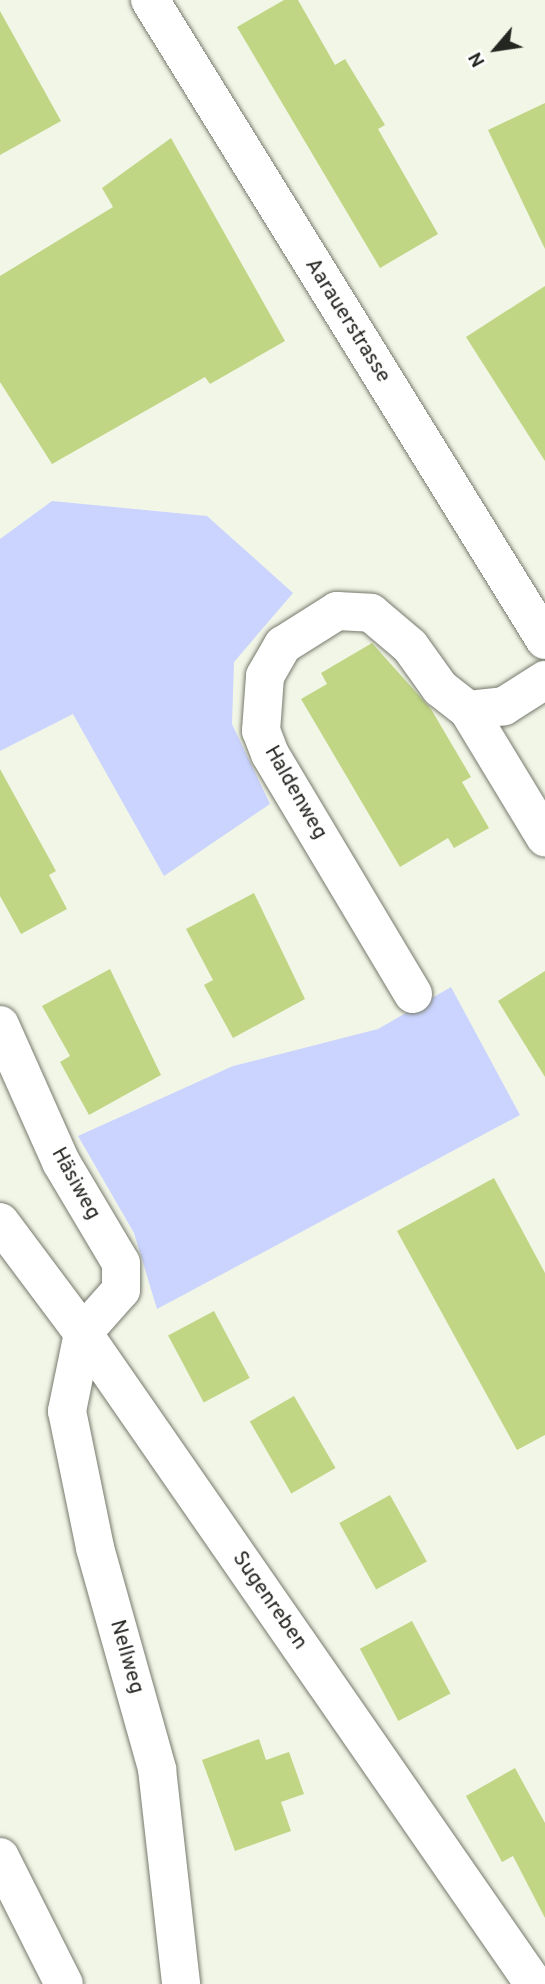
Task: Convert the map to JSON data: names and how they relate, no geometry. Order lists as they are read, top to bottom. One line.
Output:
{"streets":{"street":["Aarauerstrasse","Haldenweg","Häsiweg","Sugenreben","Nellweg"]},"crossings":[["Häsiweg","Sugenreben"],["Häsiweg","Nellweg"],["Sugenreben","Nellweg"]],"north":"bottom left"}
